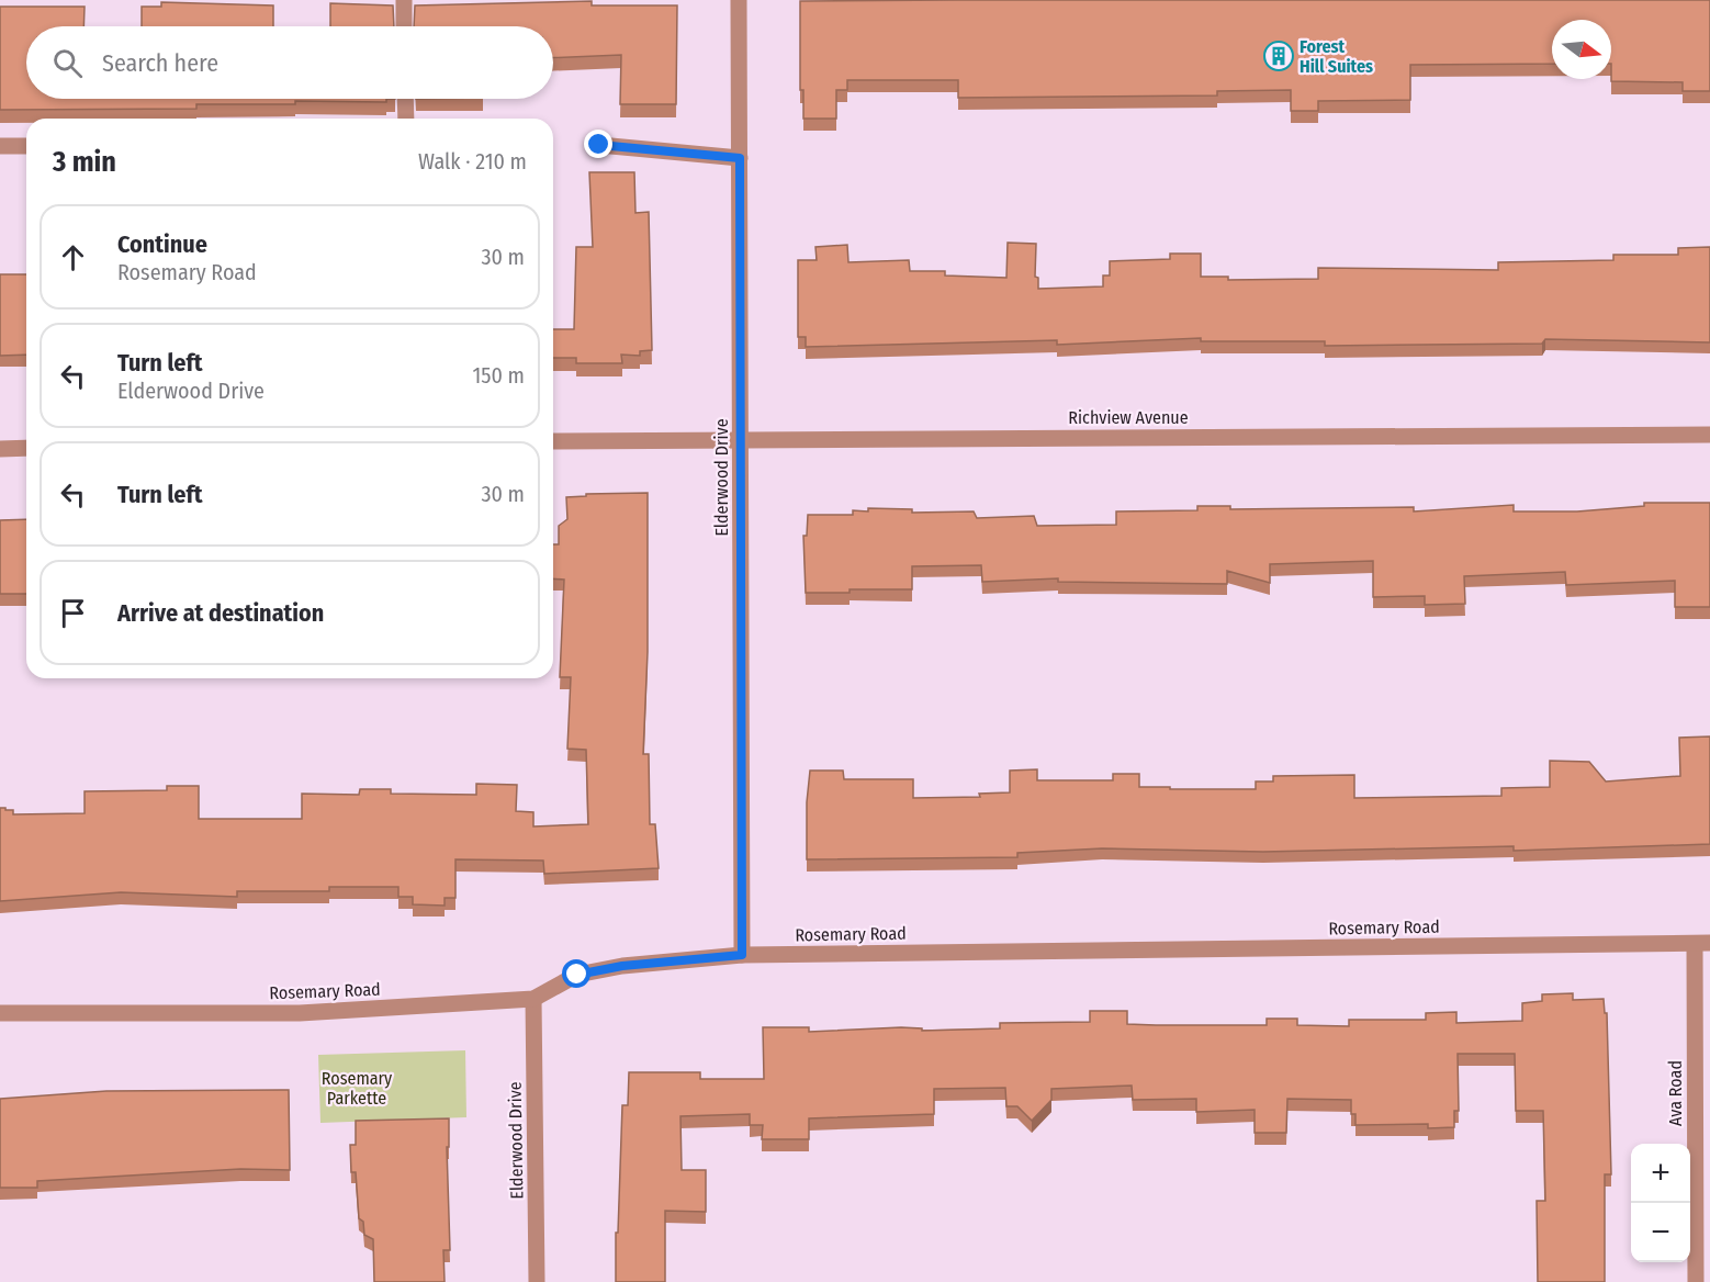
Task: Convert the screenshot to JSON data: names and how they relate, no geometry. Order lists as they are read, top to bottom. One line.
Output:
{"streets":{"street":["Richview Avenue","Elderwood Drive","Rosemary Road","Ava Road"]},"crossings":[["Richview Avenue","Elderwood Drive"],["Elderwood Drive","Rosemary Road"],["Rosemary Road","Ava Road"]],"parks":["Rosemary Parkette"],"places":{"building":["Forest Hill Suites"]},"north":"right","page":{"search":"Search here","heading":["3 min","Walk · 210 m"],"list":[["Continue","Rosemary Road","30 m"],["Turn left","Elderwood Drive","150 m"],["Turn left","30 m"],"Arrive at destination"],"map_buttons":["+","−"]}}
